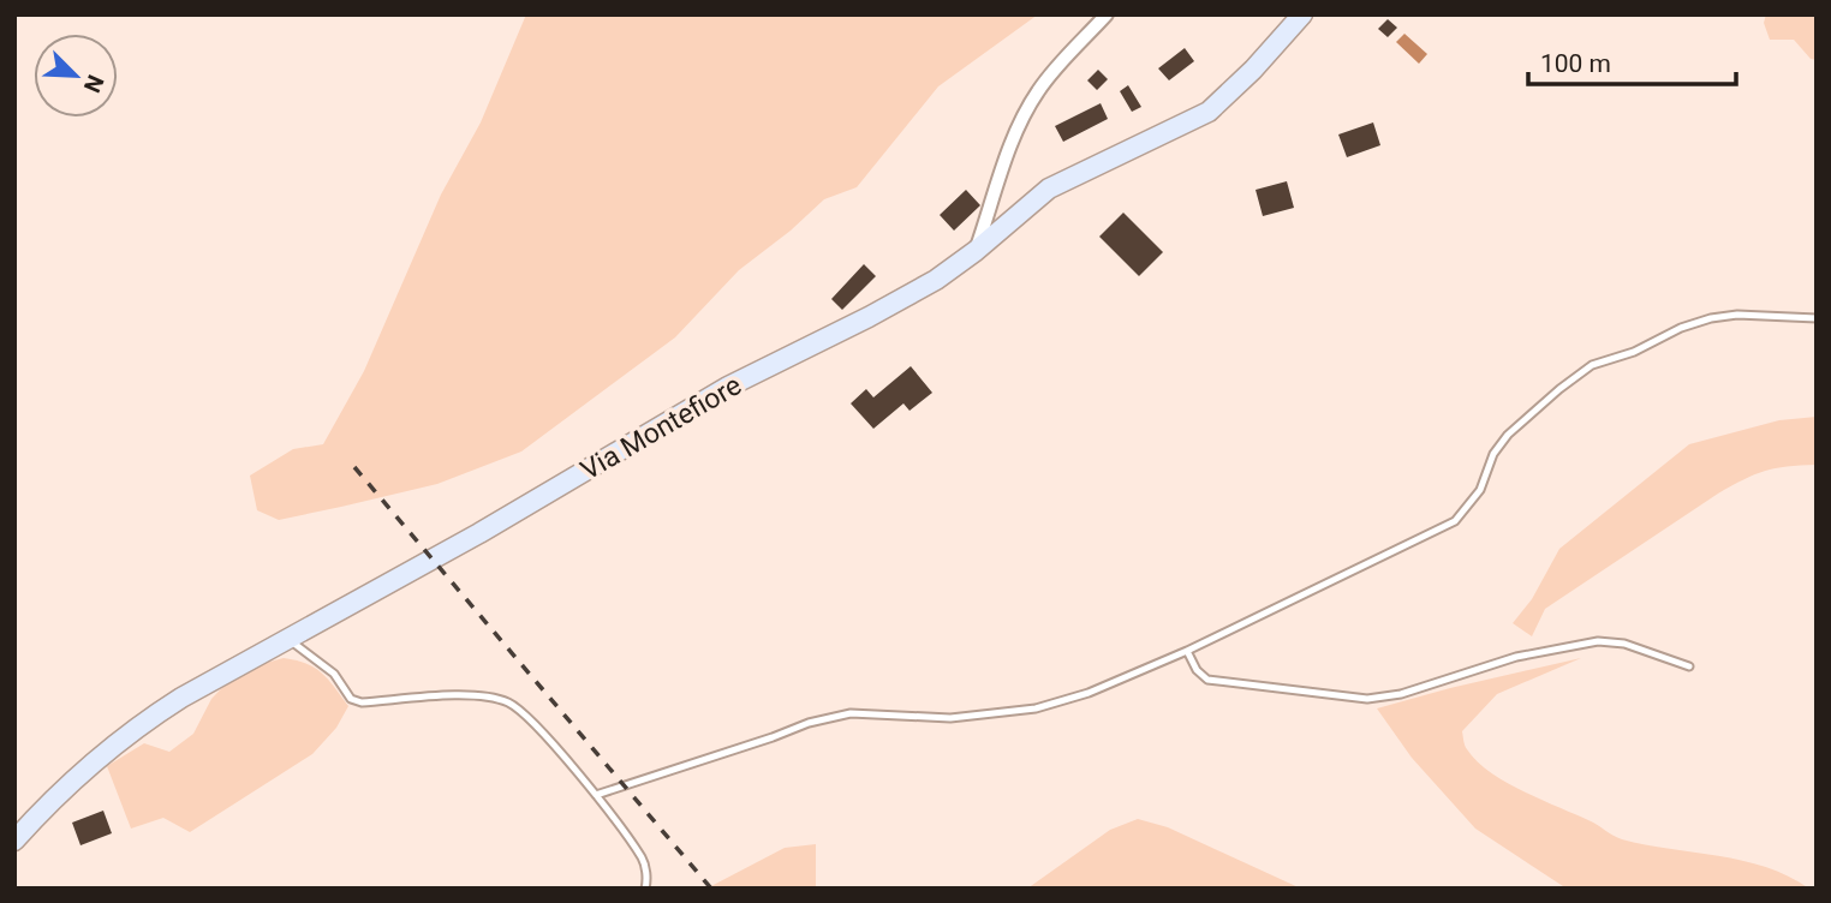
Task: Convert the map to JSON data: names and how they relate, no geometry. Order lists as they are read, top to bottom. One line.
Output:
{"streets":{"main road":["Via Montefiore"]},"scale_bar":"100 m","north":"bottom right"}
